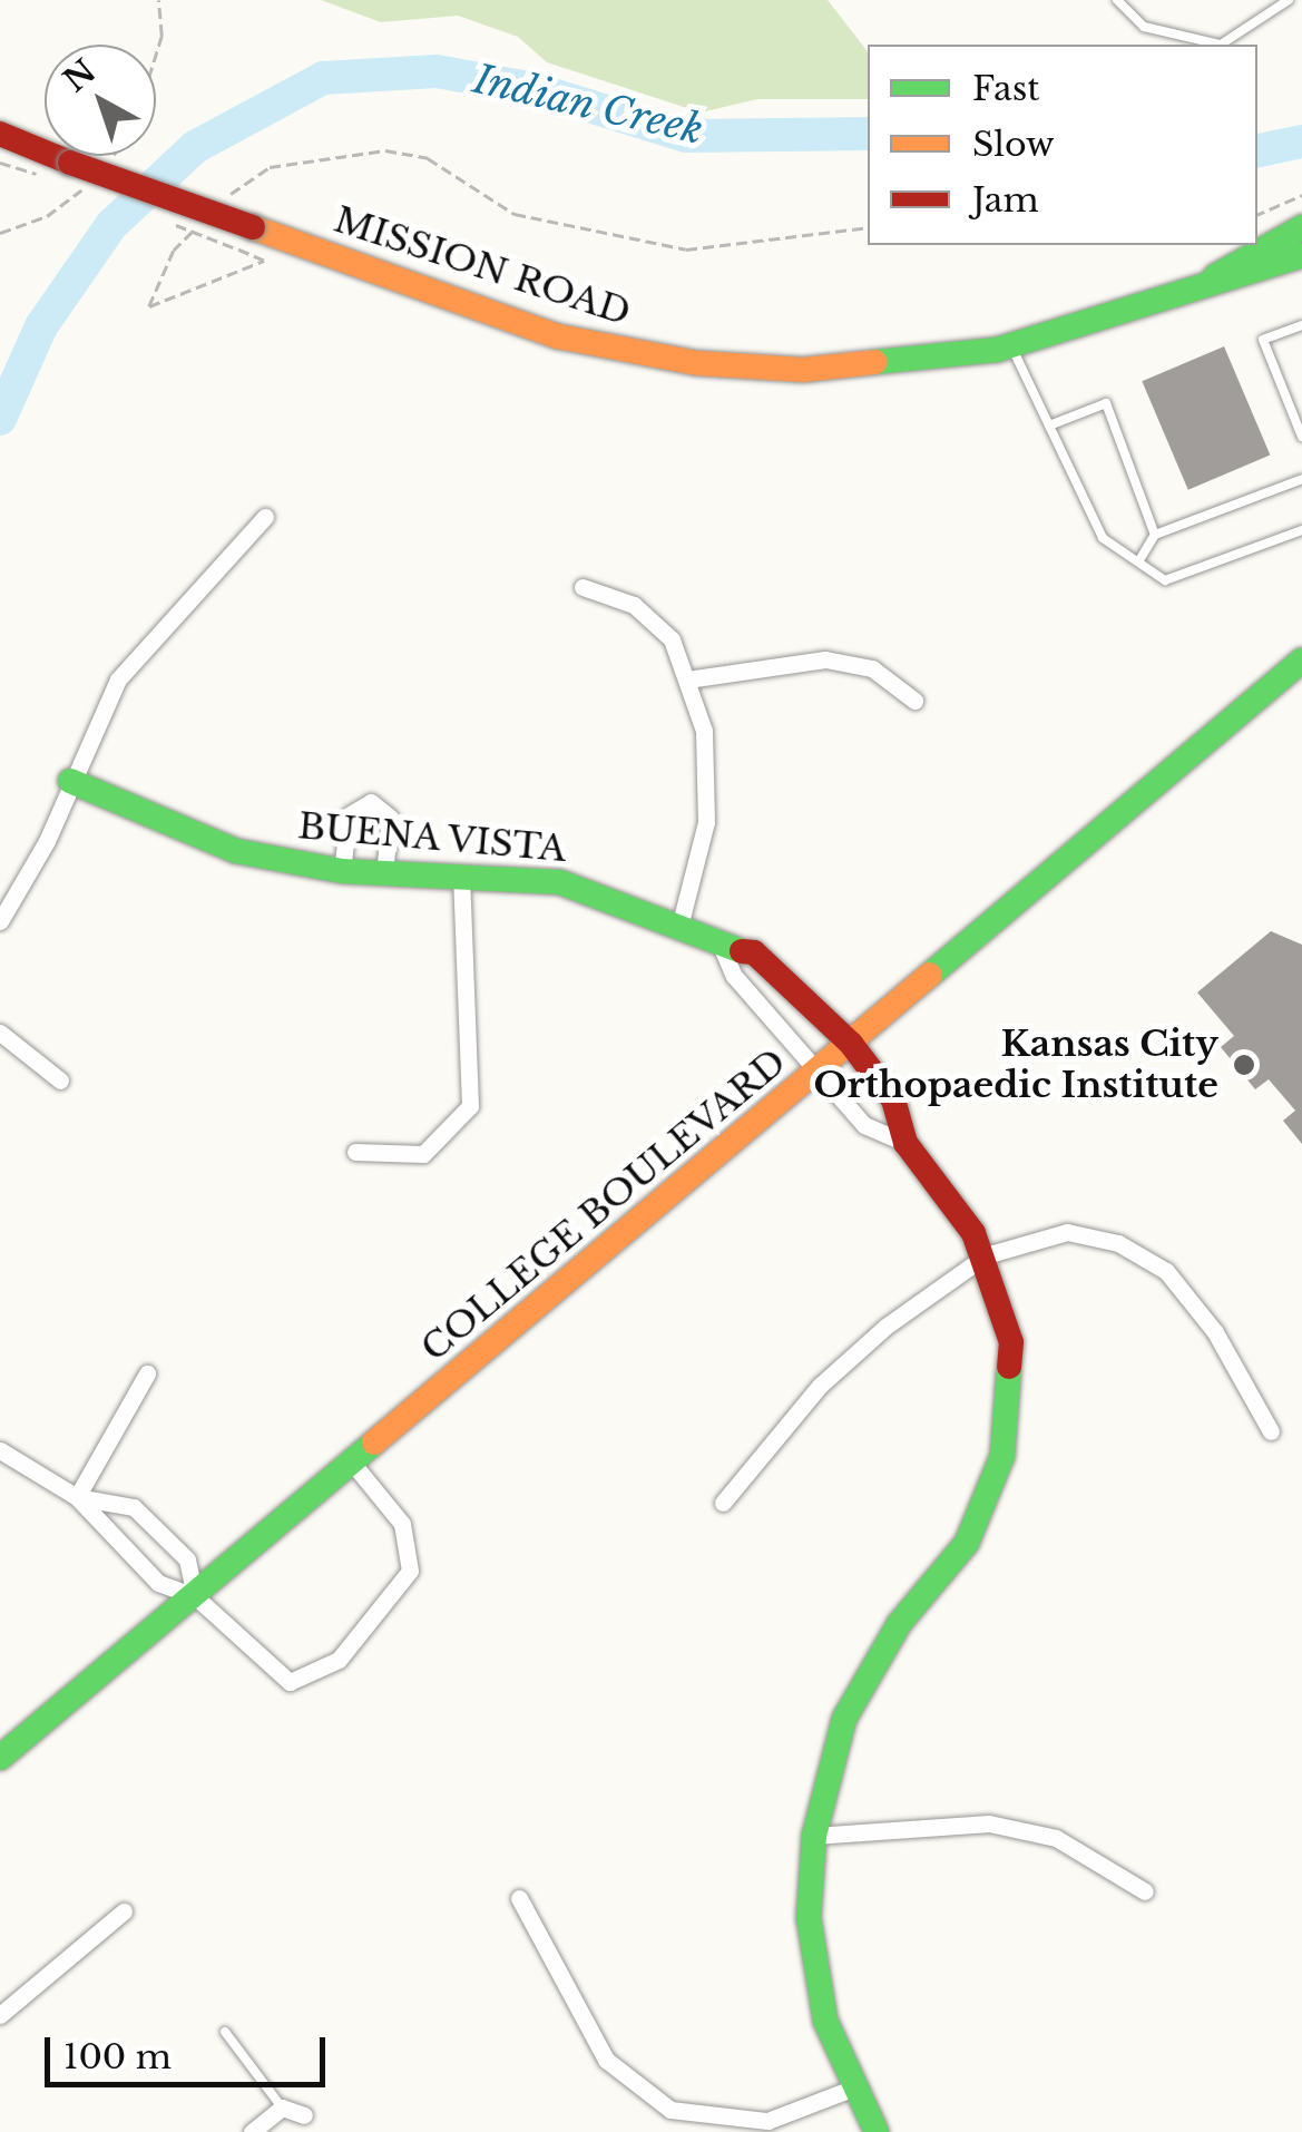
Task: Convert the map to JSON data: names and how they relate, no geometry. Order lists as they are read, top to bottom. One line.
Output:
{"streets":{"main road":["MISSION ROAD","BUENA VISTA","COLLEGE BOULEVARD"]},"crossings":[["BUENA VISTA","COLLEGE BOULEVARD"]],"water":["Indian Creek"],"places":["Kansas City Orthopaedic Institute"],"legend":["Fast","Slow","Jam"],"scale_bar":"100 m","north":"top left"}
